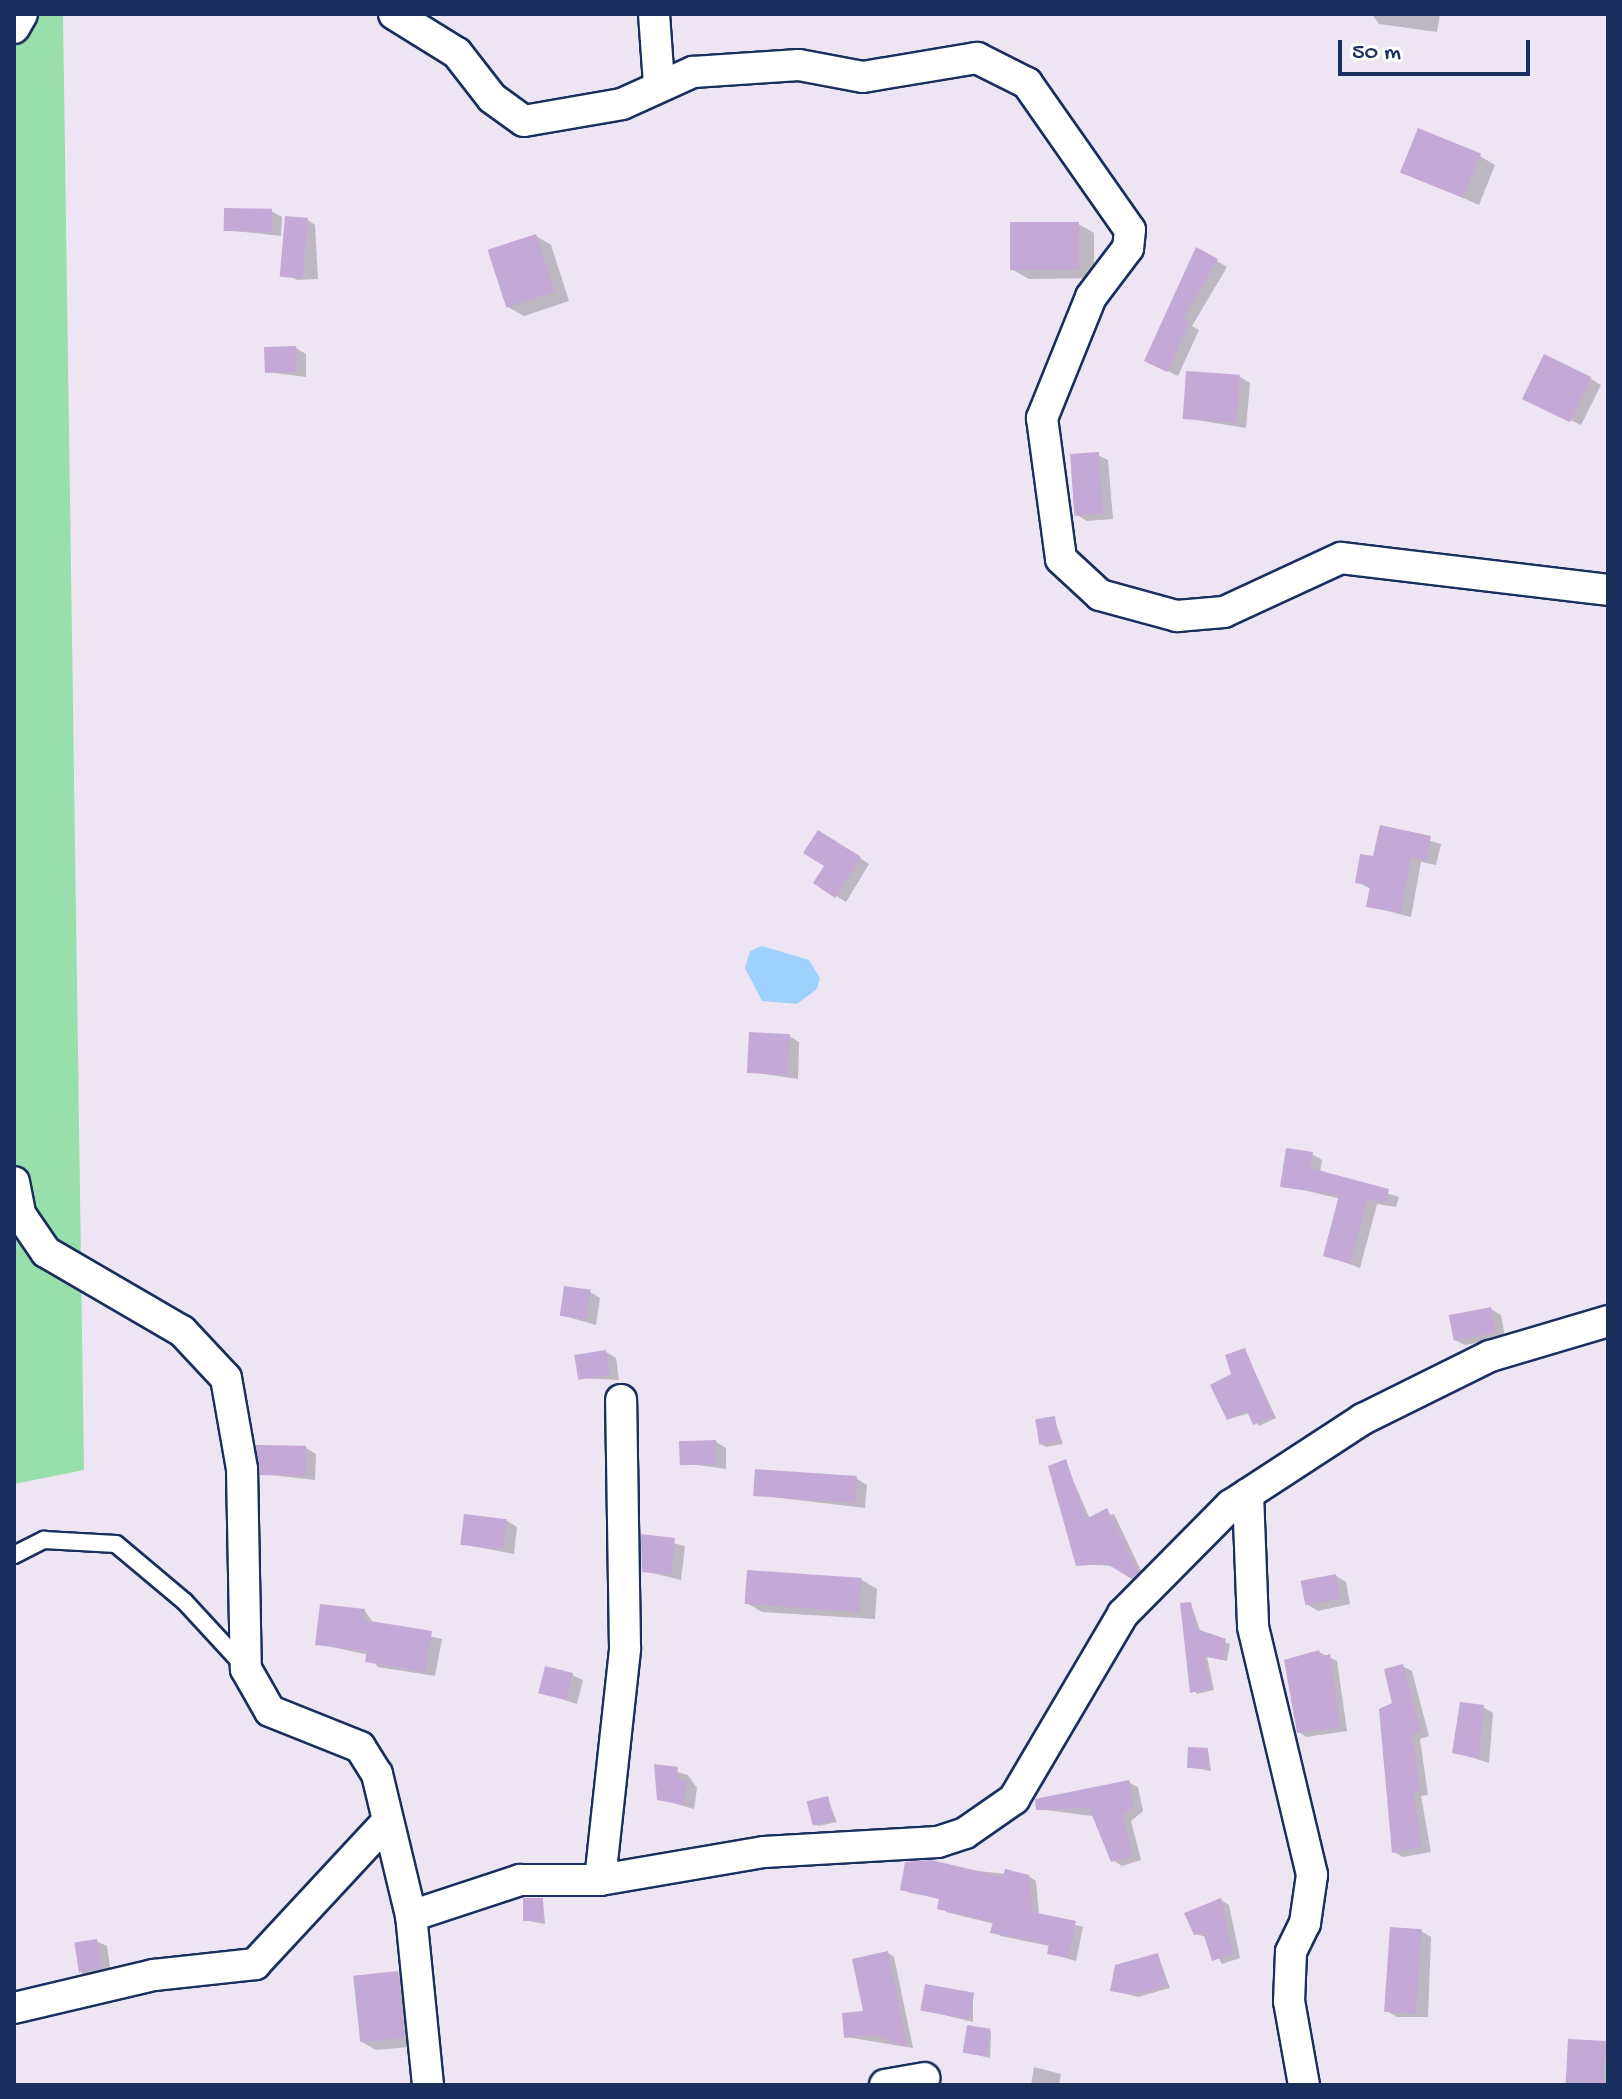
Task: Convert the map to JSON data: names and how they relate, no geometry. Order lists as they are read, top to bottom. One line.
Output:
{"scale_bar":"50 m"}
